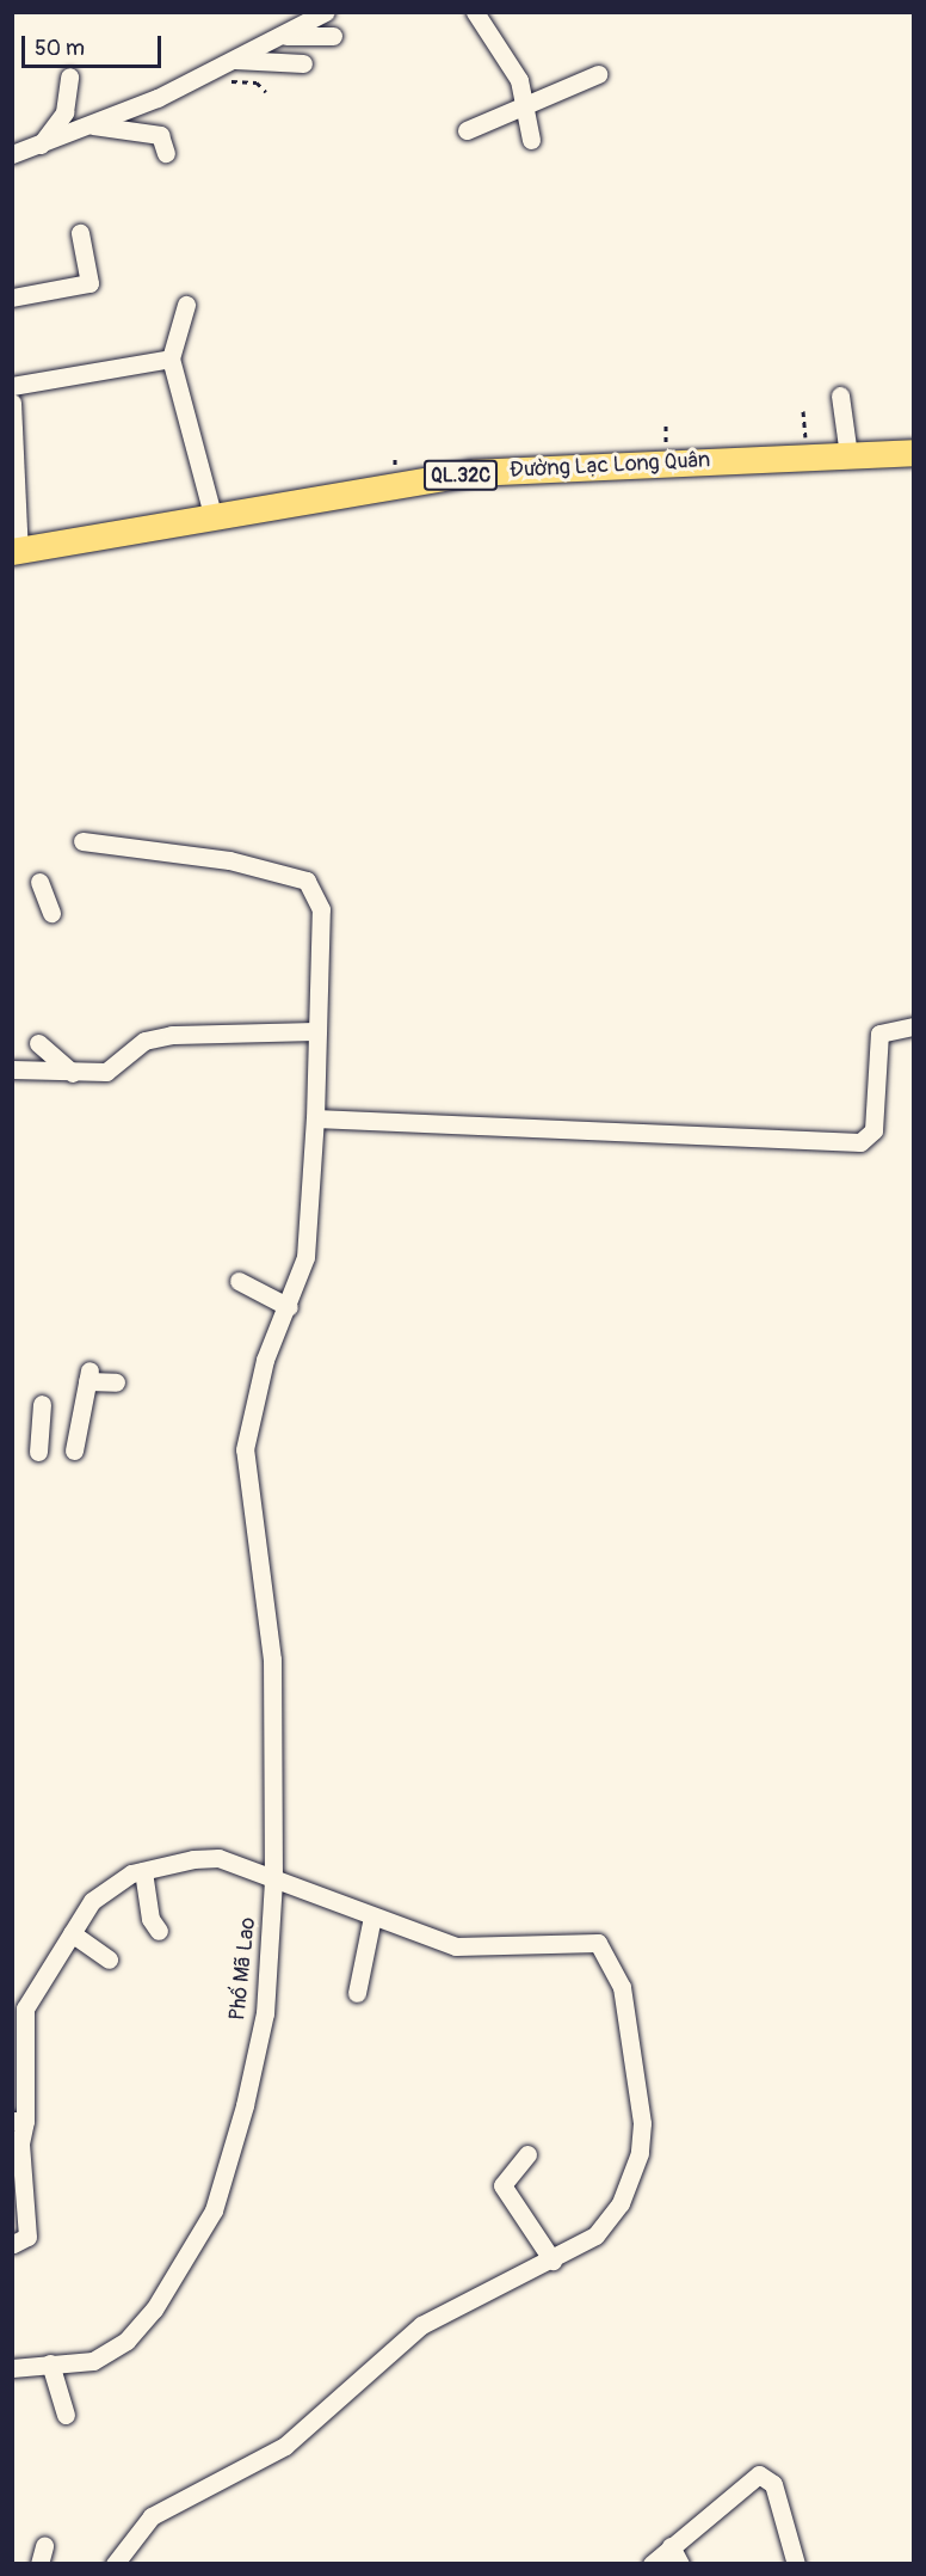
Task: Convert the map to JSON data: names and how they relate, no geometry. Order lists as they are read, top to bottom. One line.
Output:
{"streets":{"highway":["Đường Lạc Long Quân","QL.32C"],"street":["Phố Mã Lao"]},"scale_bar":"50 m"}
